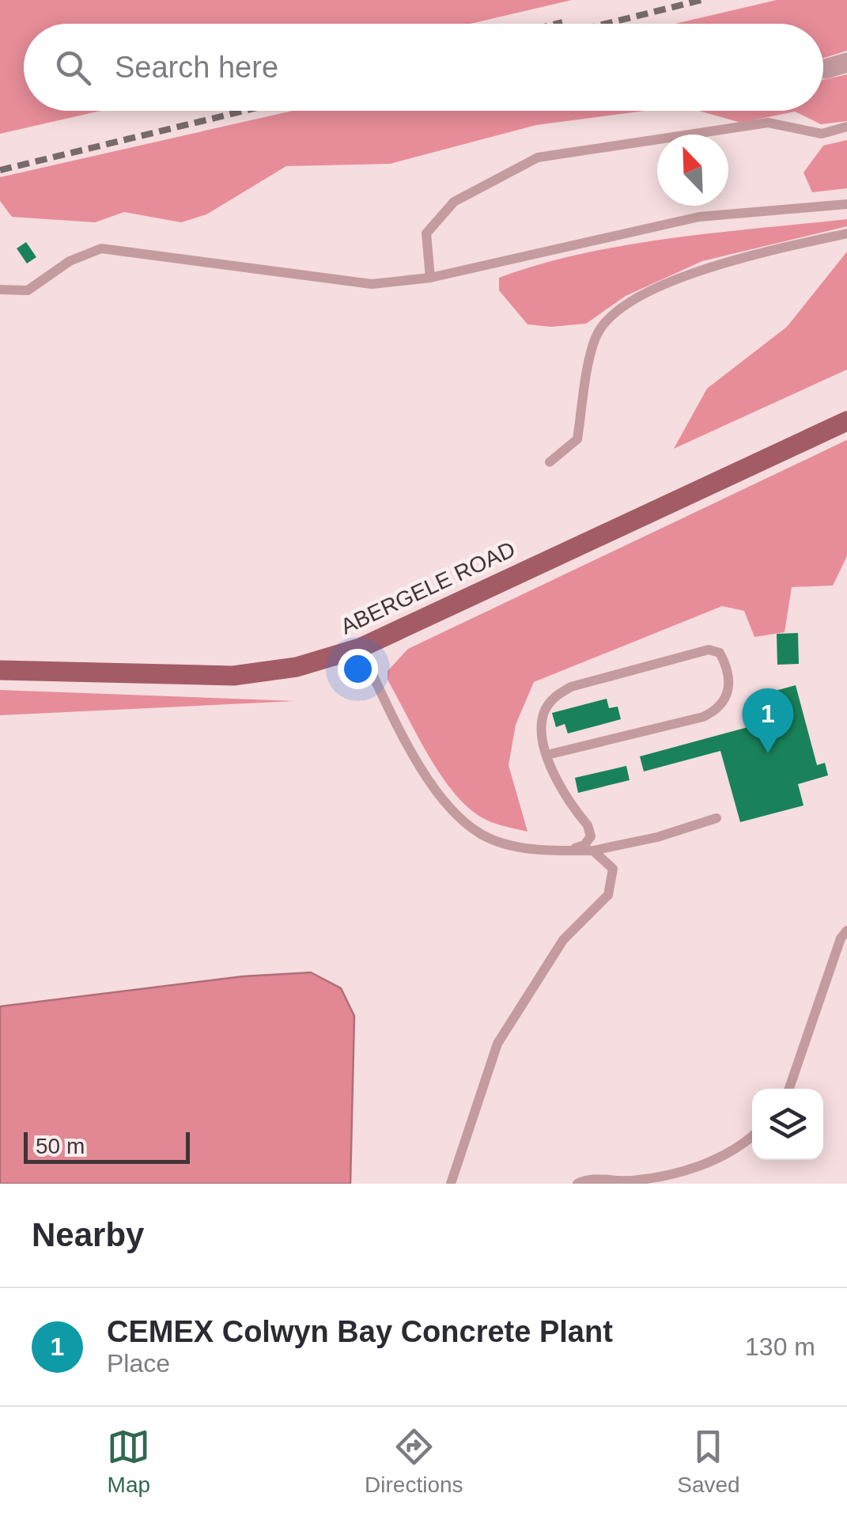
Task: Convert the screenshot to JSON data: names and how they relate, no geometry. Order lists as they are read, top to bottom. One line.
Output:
{"streets":{"main road":["ABERGELE ROAD"]},"scale_bar":"50 m","north":"top left","page":{"search":"Search here","pins":"1","scale":"50 m","heading":"Nearby","list":[{"mark":"1","name":"CEMEX Colwyn Bay Concrete Plant","note":"Place","value":"130 m"}],"nav":["Map","Directions","Saved"]}}
